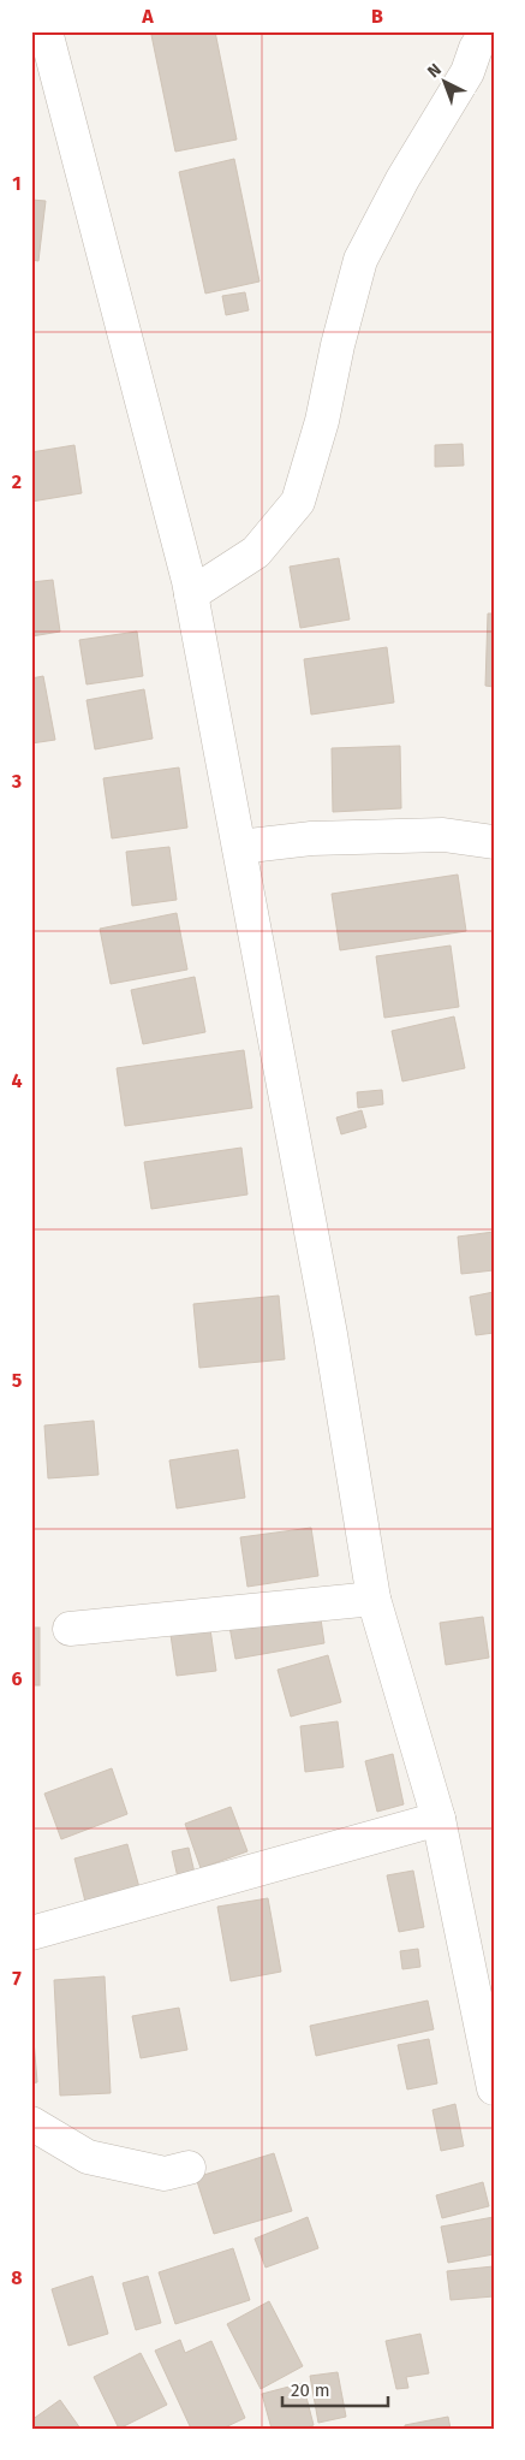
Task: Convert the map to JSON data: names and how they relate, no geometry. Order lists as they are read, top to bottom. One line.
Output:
{"scale_bar":"20 m","north":"top left","grid":{"columns":["A","B"],"rows":["1","2","3","4","5","6","7","8"]}}
